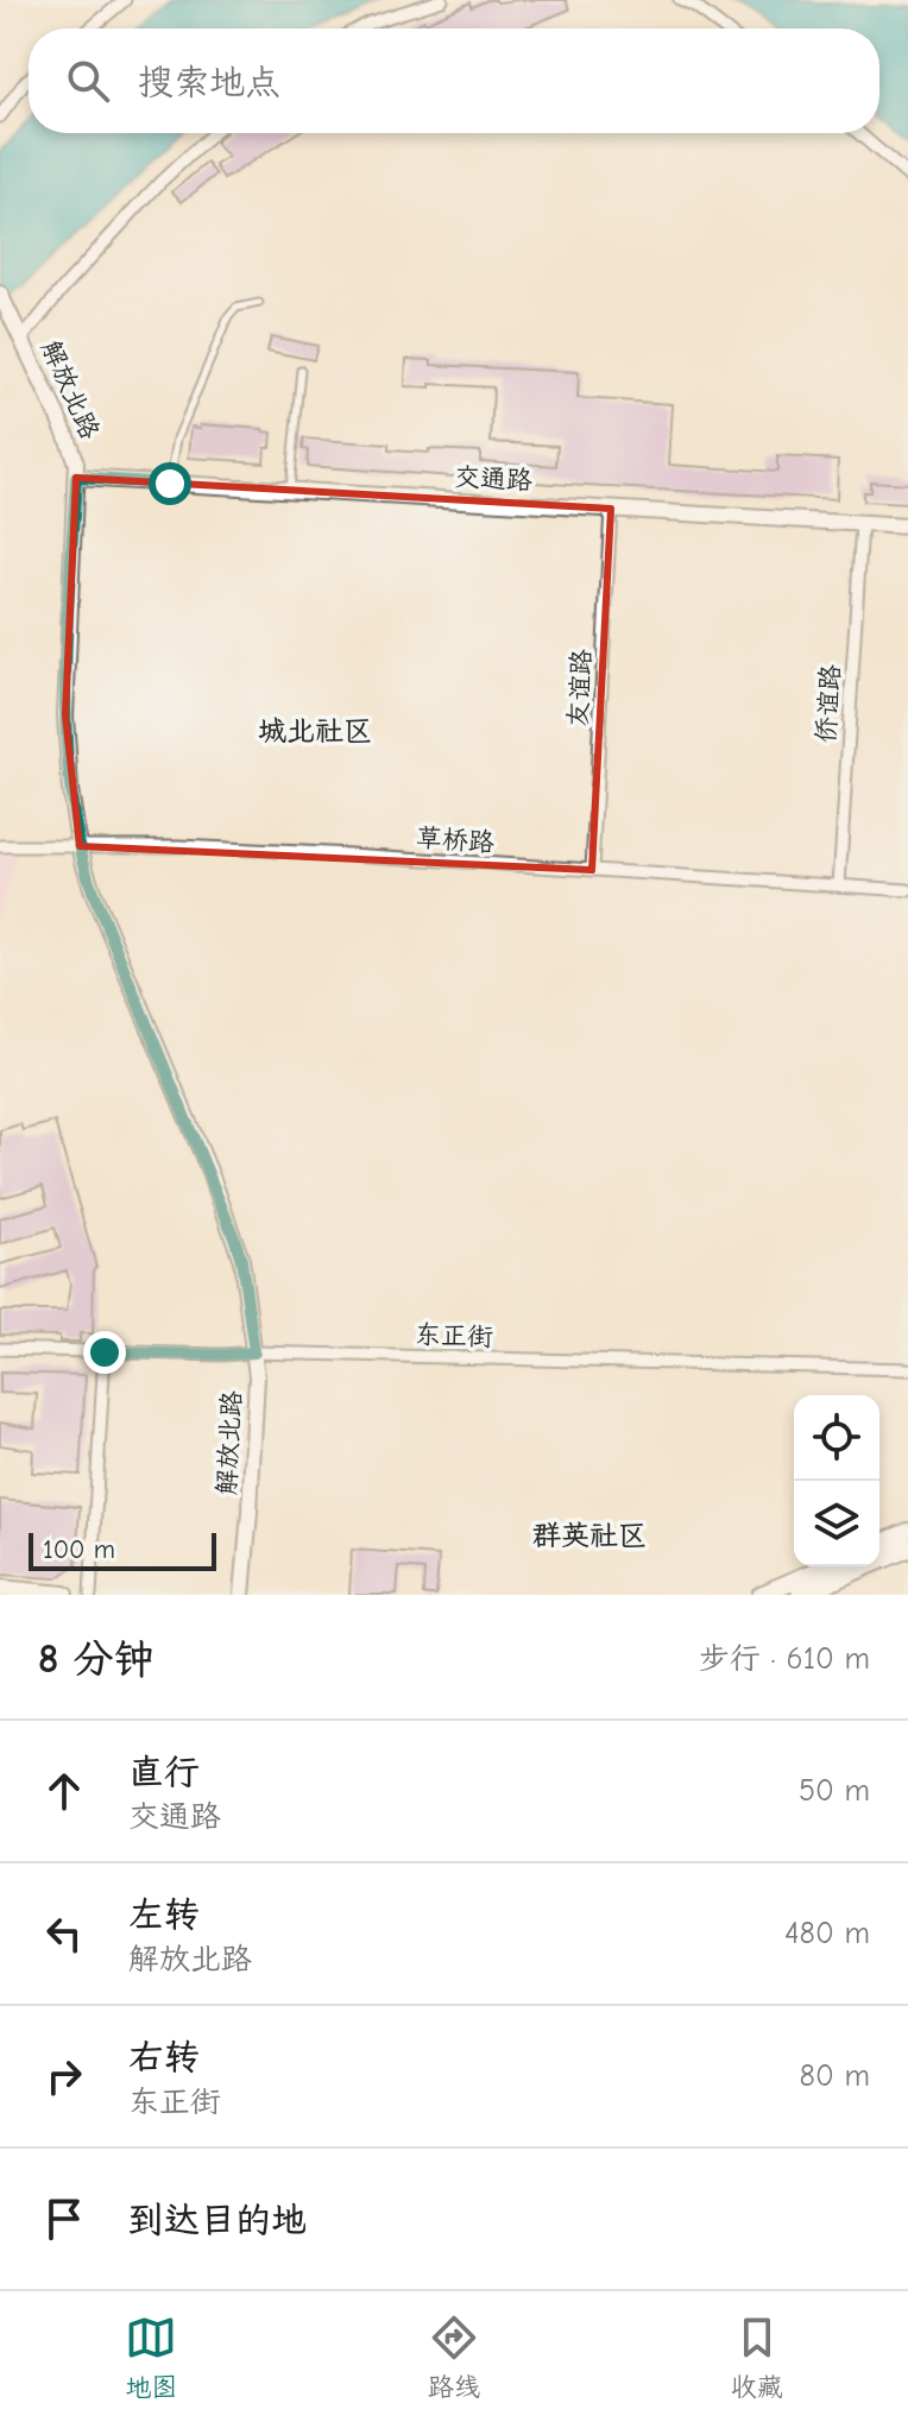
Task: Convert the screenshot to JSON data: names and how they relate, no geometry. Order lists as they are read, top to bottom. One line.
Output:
{"streets":{"street":["解放北路","交通路","友谊路","侨谊路","草桥路","东正街"]},"crossings":[["解放北路","交通路"],["解放北路","草桥路"],["解放北路","东正街"],["交通路","友谊路"],["交通路","侨谊路"],["友谊路","草桥路"],["侨谊路","草桥路"]],"districts":["城北社区","群英社区"],"scale_bar":"100 m","page":{"search":"搜索地点","scale":"100 m","heading":["8 分钟","步行 · 610 m"],"list":[["直行","交通路","50 m"],["左转","解放北路","480 m"],["右转","东正街","80 m"],"到达目的地"],"nav":["地图","路线","收藏"]}}
